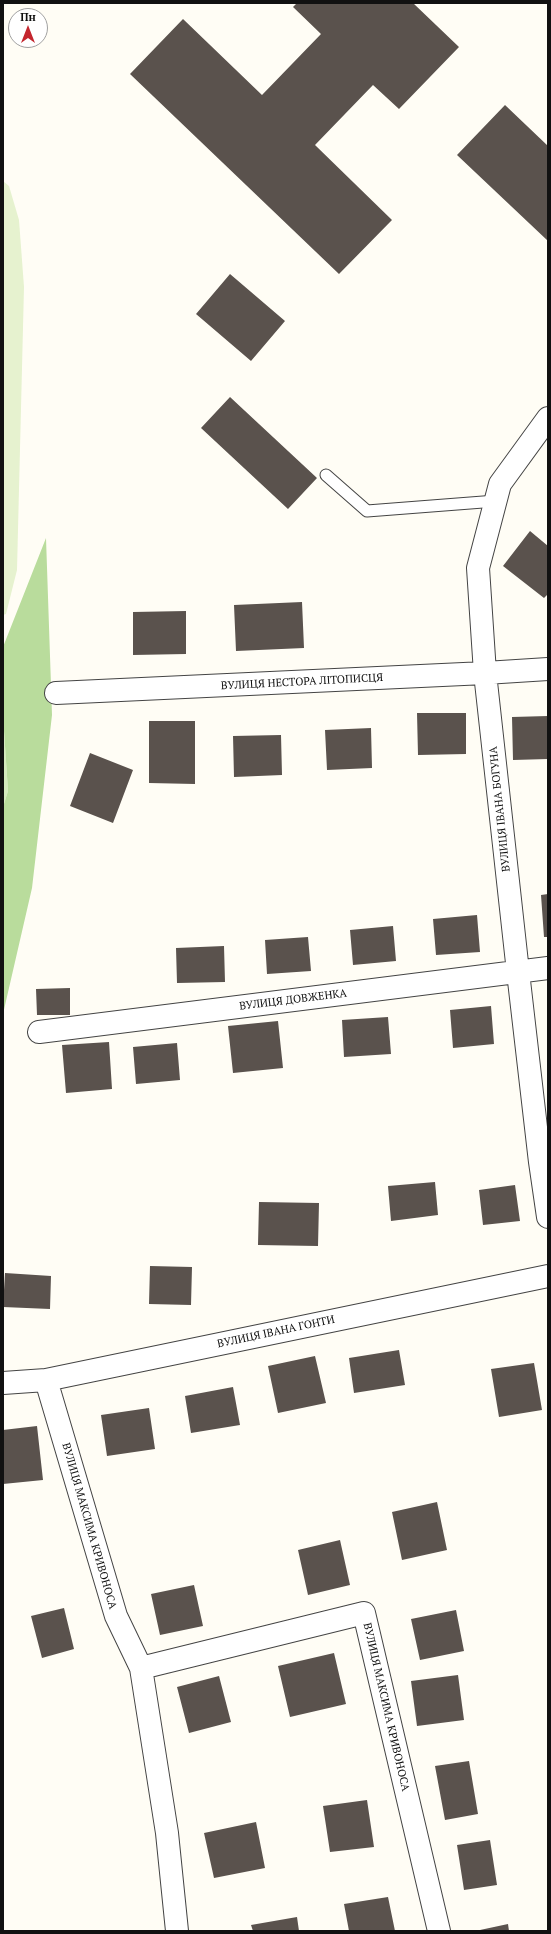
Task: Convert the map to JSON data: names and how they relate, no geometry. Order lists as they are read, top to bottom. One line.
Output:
{"streets":{"street":["ВУЛИЦЯ НЕСТОРА ЛІТОПИСЦЯ","ВУЛИЦЯ ІВАНА БОГУНА","ВУЛИЦЯ ДОВЖЕНКА","ВУЛИЦЯ ІВАНА ГОНТИ","ВУЛИЦЯ МАКСИМА КРИВОНОСА"]},"crossings":[["ВУЛИЦЯ НЕСТОРА ЛІТОПИСЦЯ","ВУЛИЦЯ ІВАНА БОГУНА"],["ВУЛИЦЯ ІВАНА БОГУНА","ВУЛИЦЯ ДОВЖЕНКА"],["ВУЛИЦЯ ІВАНА ГОНТИ","ВУЛИЦЯ МАКСИМА КРИВОНОСА"]],"north":"top"}
